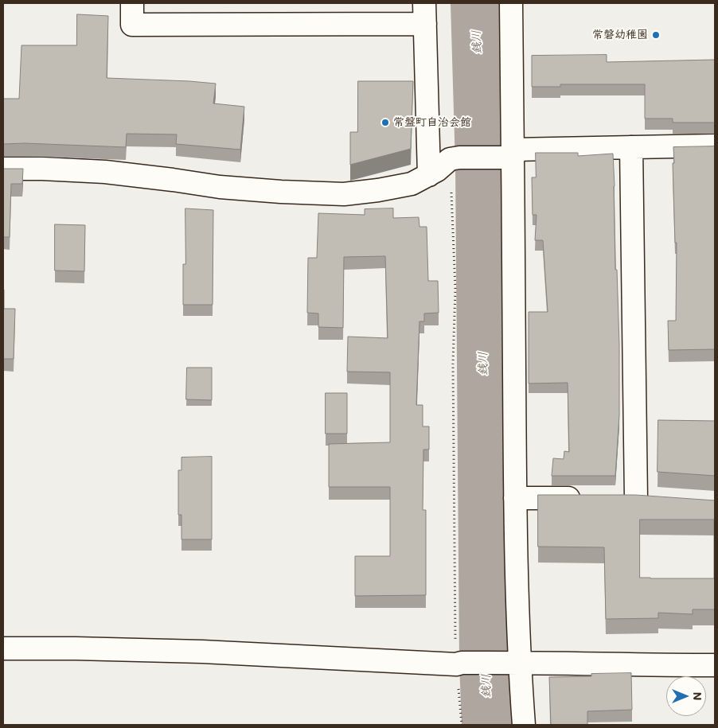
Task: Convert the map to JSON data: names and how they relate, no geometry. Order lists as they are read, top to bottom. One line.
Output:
{"water":["銭川"],"places":["常磐幼稚園","常盤町自治会館"],"north":"right"}
